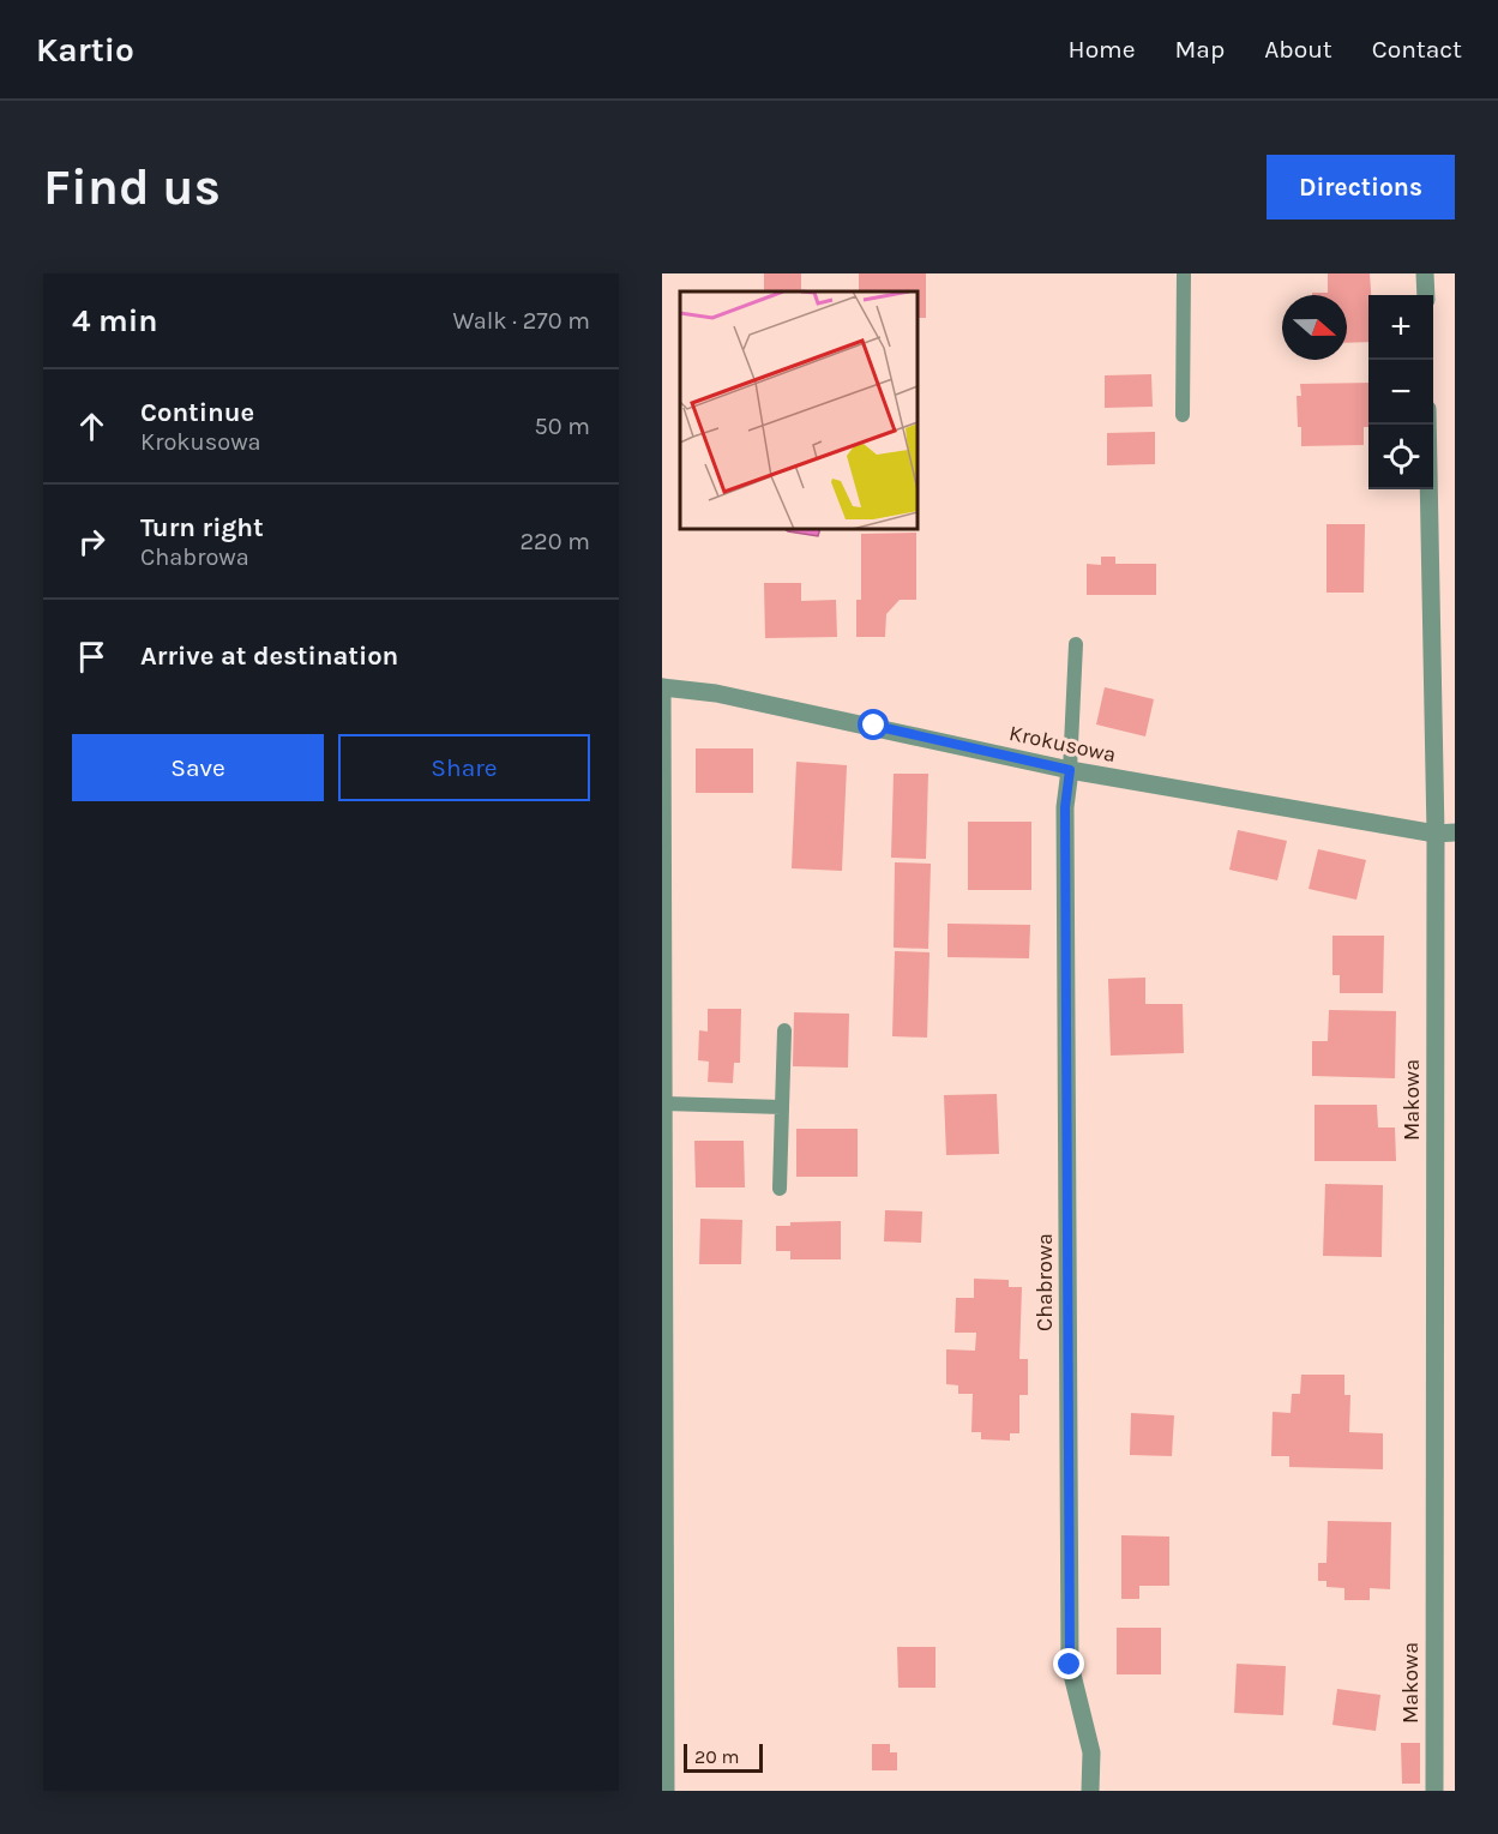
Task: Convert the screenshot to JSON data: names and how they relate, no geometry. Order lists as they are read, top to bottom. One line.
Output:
{"streets":{"street":["Krokusowa","Makowa","Chabrowa"]},"crossings":[["Krokusowa","Makowa"],["Krokusowa","Chabrowa"]],"scale_bar":"20 m","north":"right","page":{"header":"Kartio","nav":["Home","Map","About","Contact"],"buttons":["Directions",["Save","Share"]],"title":"Find us","heading":["4 min","Walk · 270 m"],"map_buttons":["+","−"],"list":[["Continue","Krokusowa","50 m"],["Turn right","Chabrowa","220 m"],"Arrive at destination"],"scale":"20 m"}}
